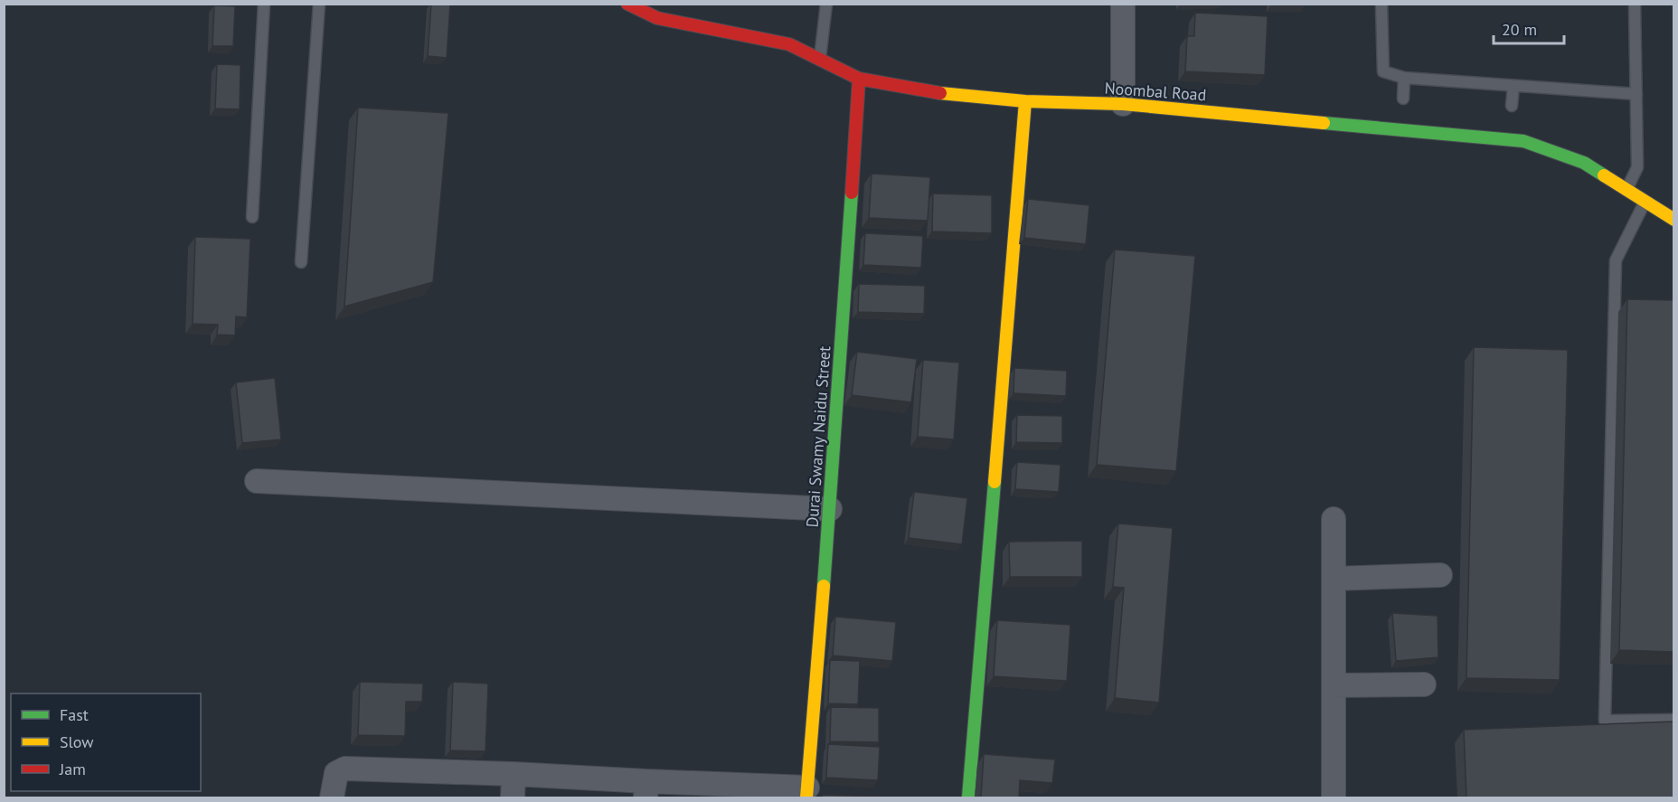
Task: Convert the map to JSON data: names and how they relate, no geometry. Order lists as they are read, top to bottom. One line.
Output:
{"streets":{"street":["Noombal Road","Durai Swamy Naidu Street"]},"crossings":[["Noombal Road","Durai Swamy Naidu Street"]],"legend":["Fast","Slow","Jam"],"scale_bar":"20 m"}
